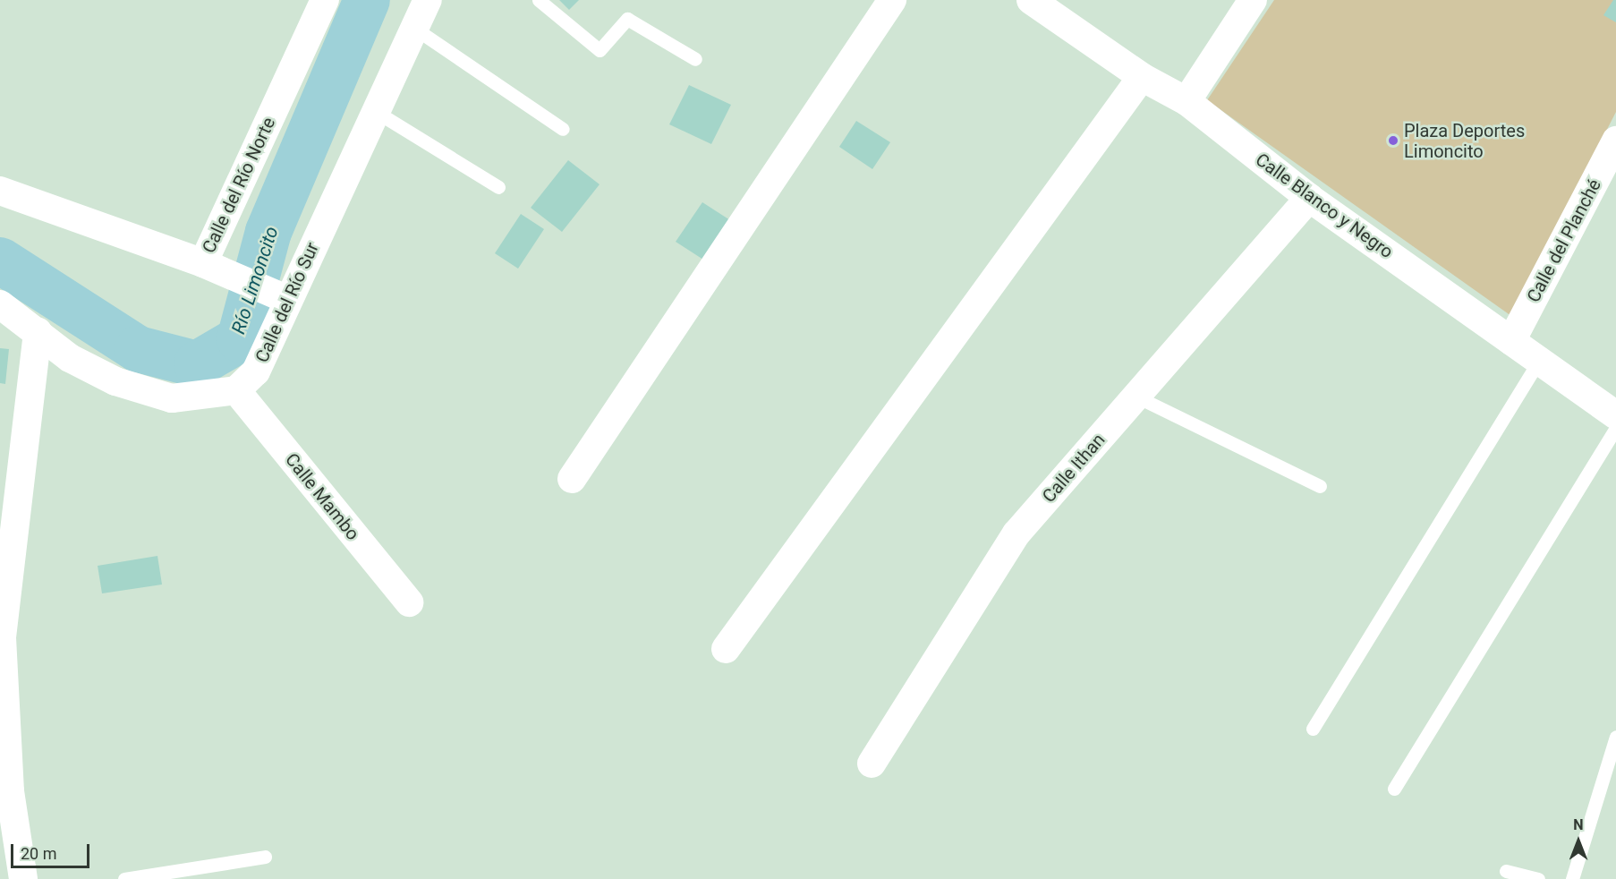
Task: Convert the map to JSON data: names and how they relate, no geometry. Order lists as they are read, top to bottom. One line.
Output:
{"streets":{"street":["Calle del Río Norte","Calle Blanco y Negro","Calle del Planché","Calle del Río Sur","Calle Ithan","Calle Mambo"]},"crossings":[["Calle Blanco y Negro","Calle del Planché"],["Calle Blanco y Negro","Calle Ithan"],["Calle del Río Sur","Calle Mambo"]],"water":["Río Limoncito"],"places":["Plaza Deportes Limoncito"],"scale_bar":"20 m","north":"top"}
